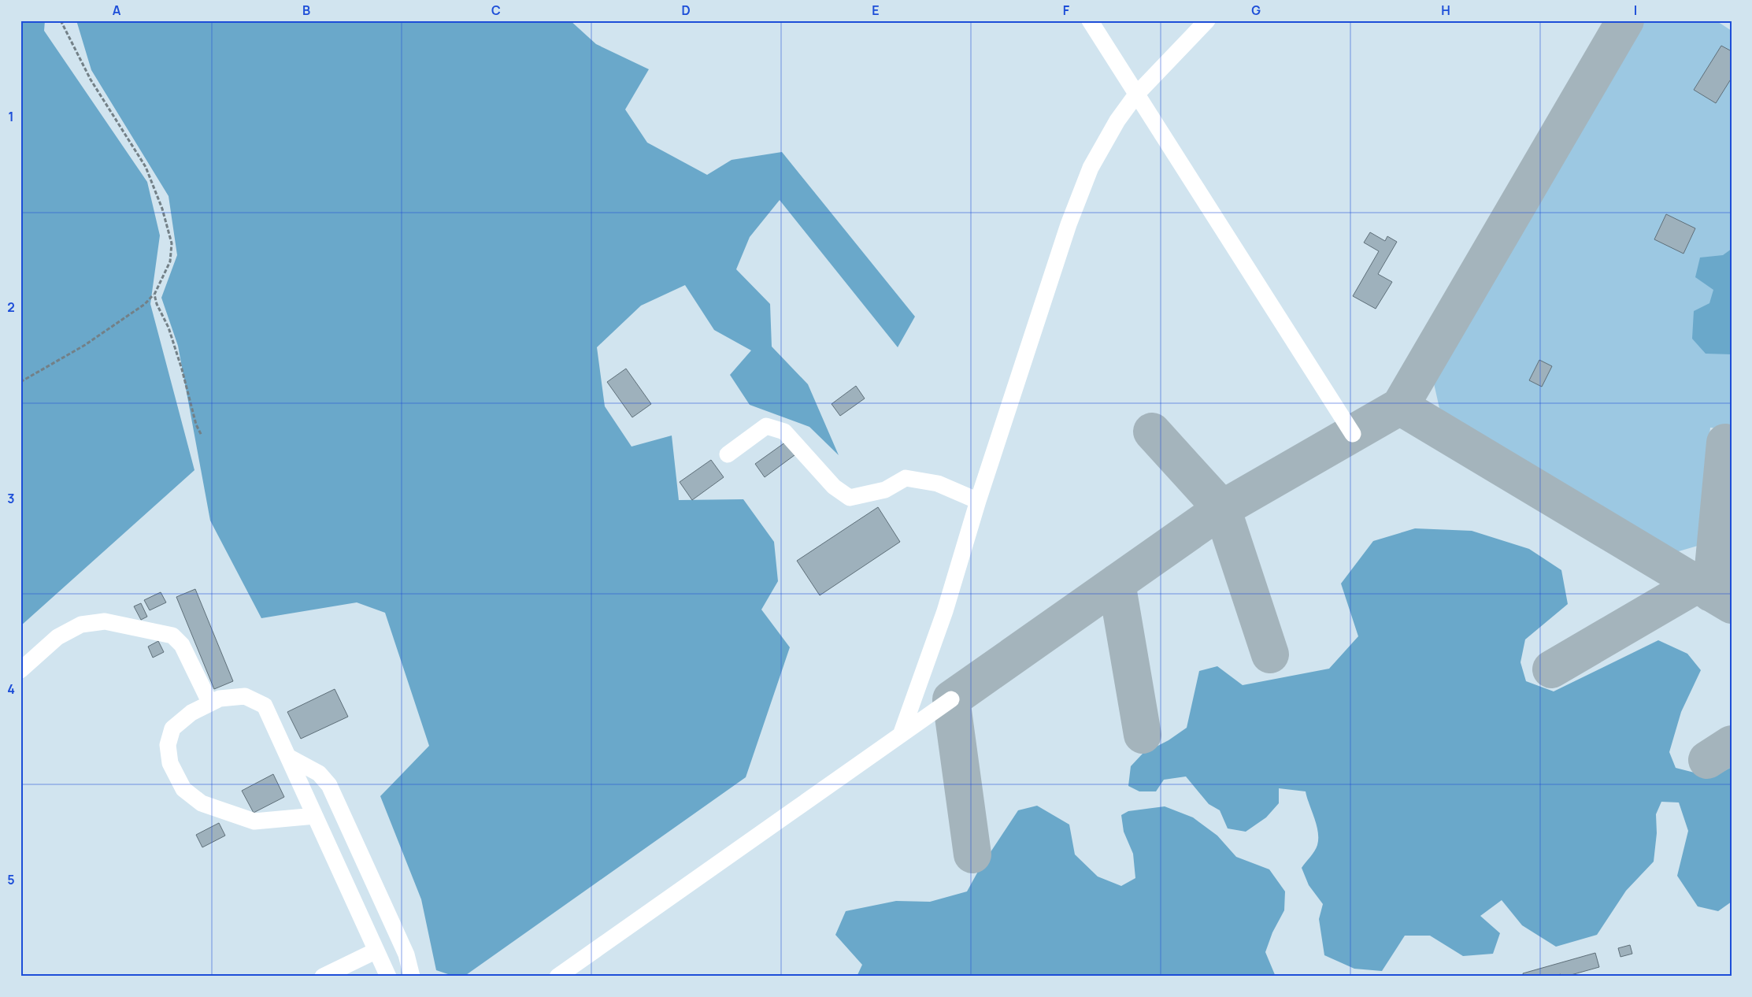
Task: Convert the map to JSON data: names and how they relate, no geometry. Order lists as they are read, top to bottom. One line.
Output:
{"grid":{"columns":["A","B","C","D","E","F","G","H","I"],"rows":["1","2","3","4","5"]}}
